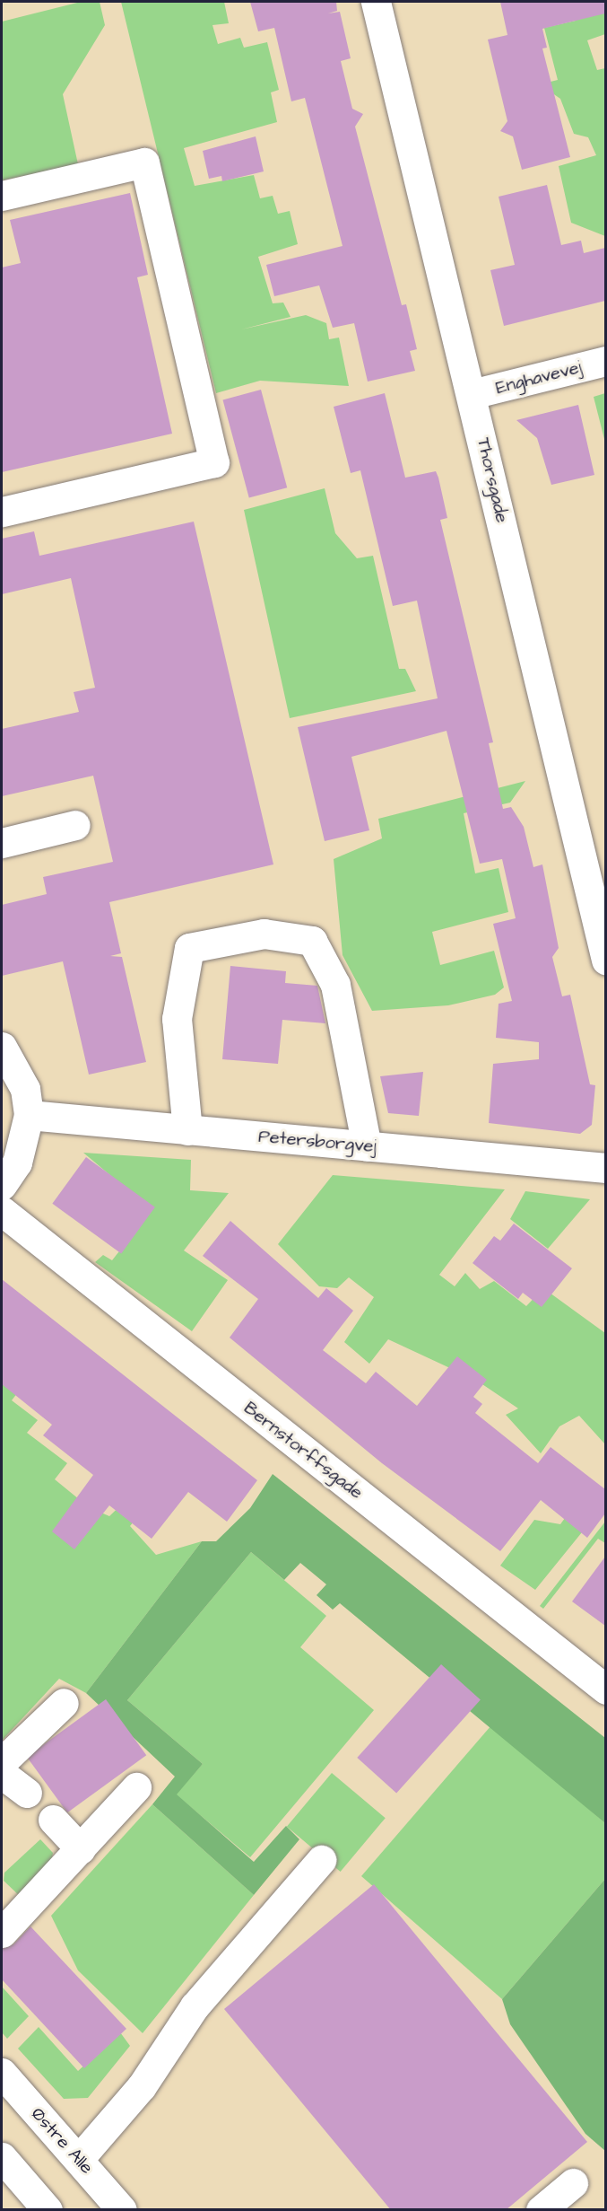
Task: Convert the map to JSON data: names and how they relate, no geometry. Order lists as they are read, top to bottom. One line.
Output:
{"streets":{"street":["Enghavevej","Thorsgade","Petersborgvej","Bernstorffsgade","Østre Alle"]},"crossings":[["Enghavevej","Thorsgade"]]}
